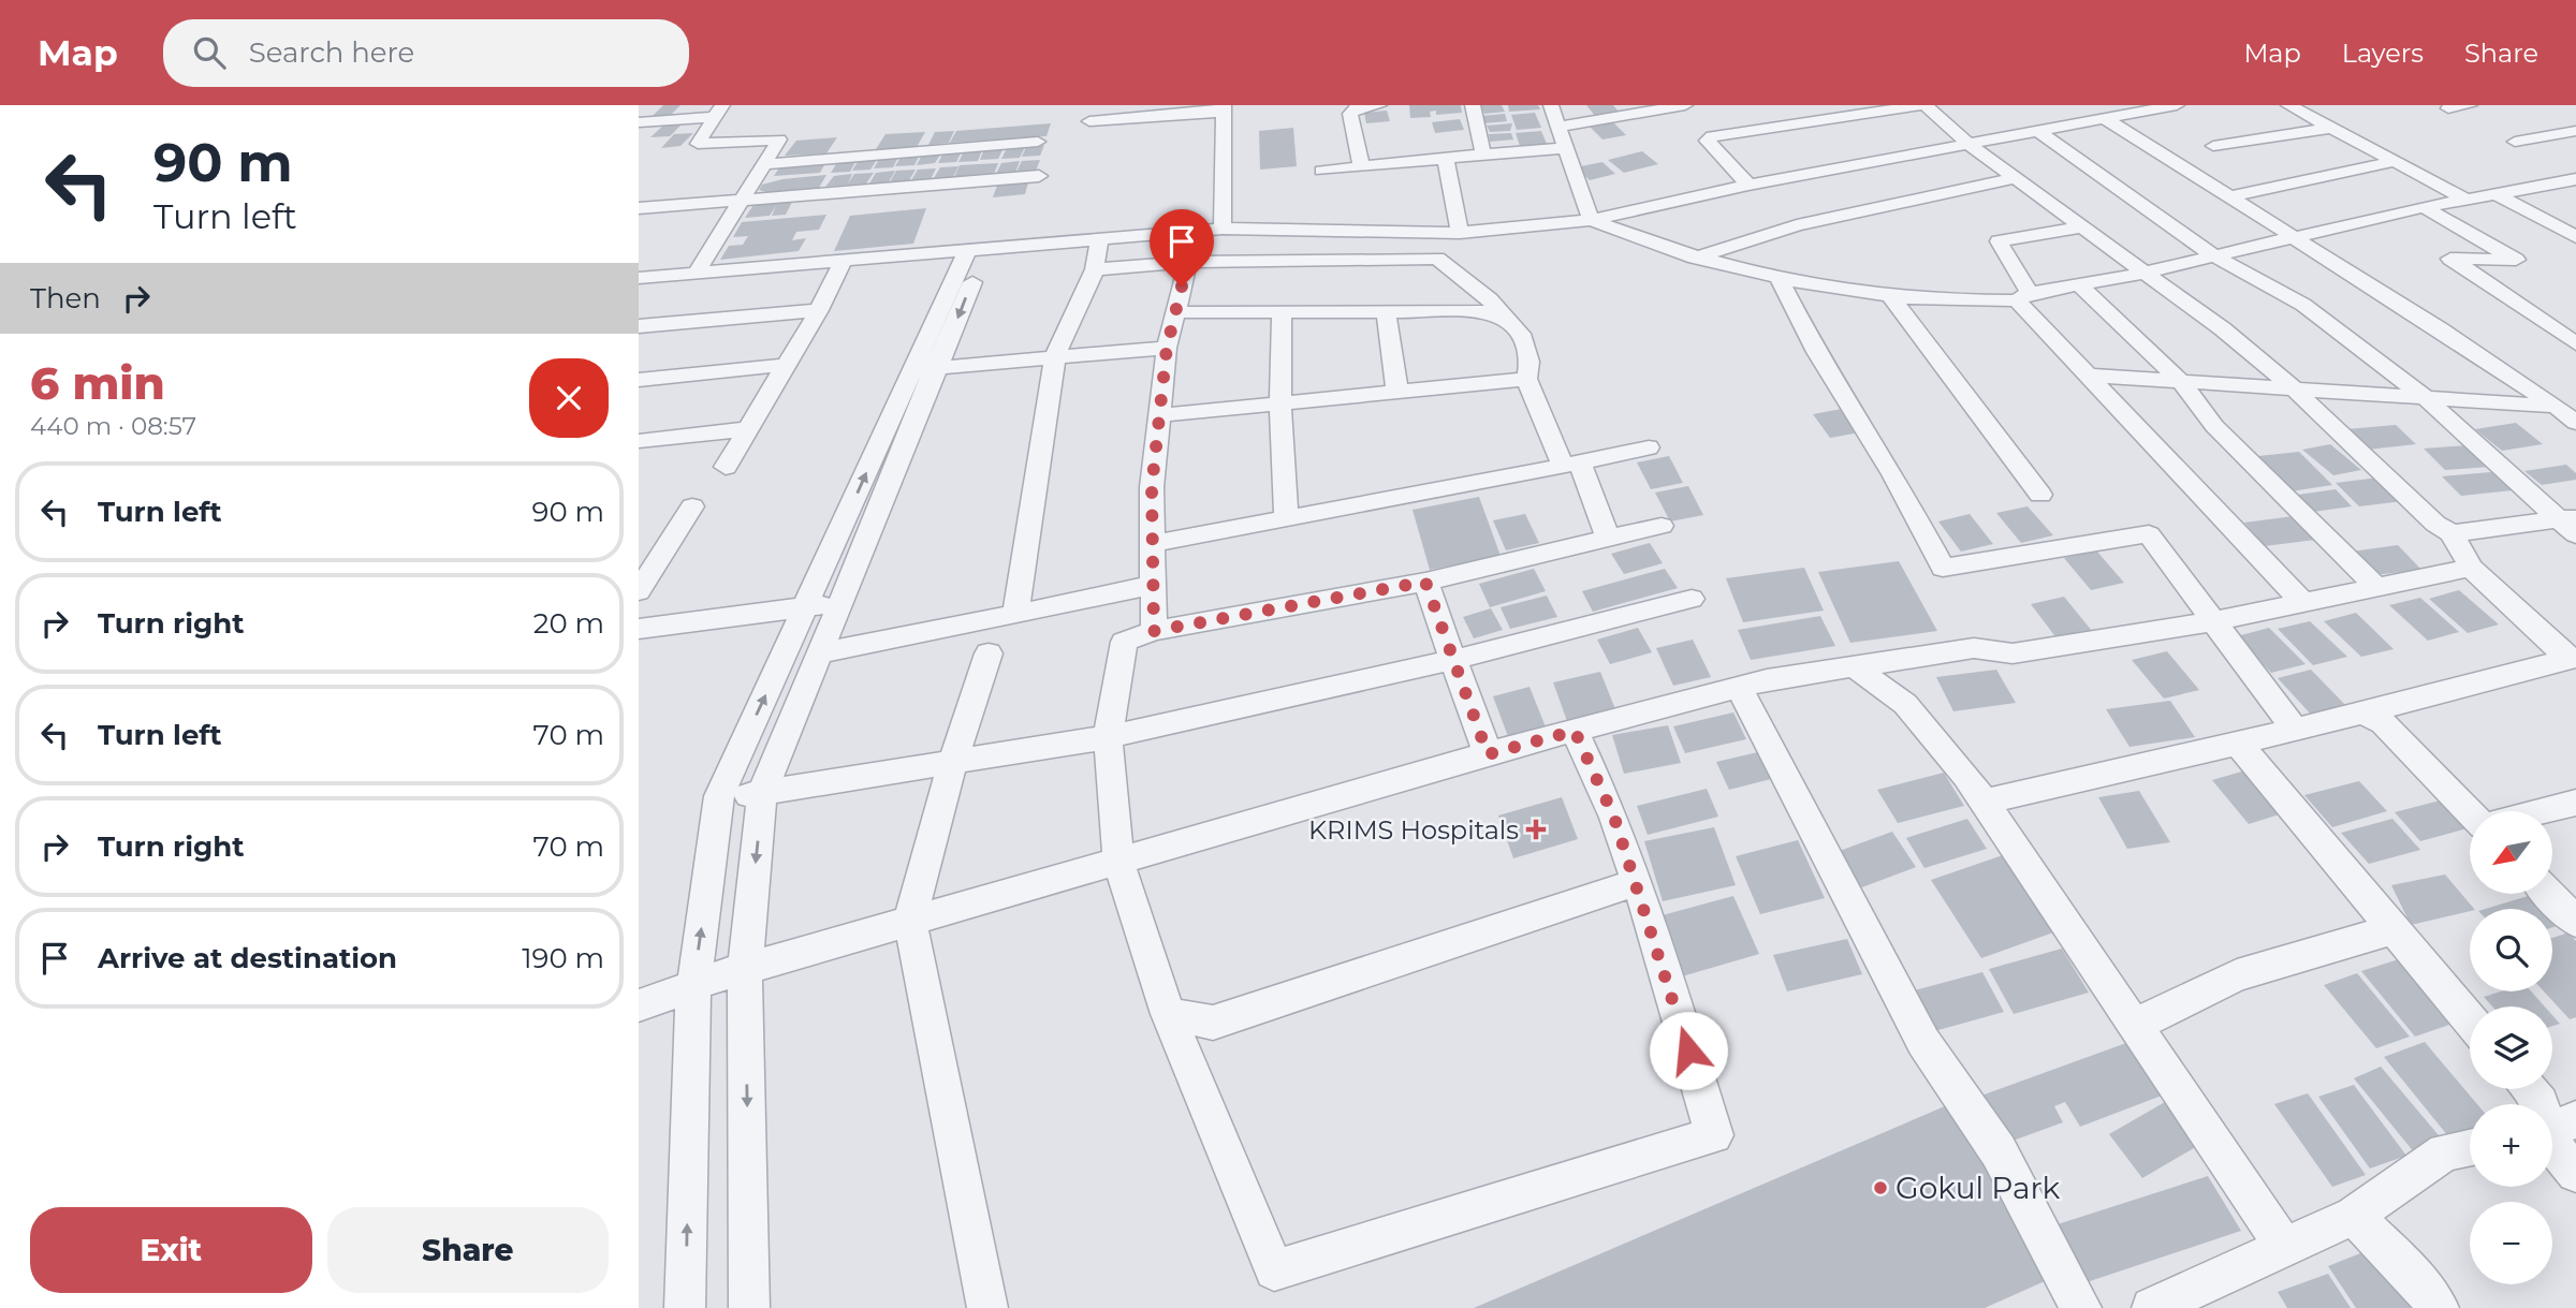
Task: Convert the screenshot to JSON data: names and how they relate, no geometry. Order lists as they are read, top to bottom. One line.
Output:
{"places":{"health":["KRIMS Hospitals"],"other":["Gokul Park"]},"north":"bottom left","page":{"header":"Map","search":"Search here","nav":["Map","Layers","Share"],"turn":["90 m","Turn left"],"then":"Then","heading":["6 min","440 m · 08:57"],"list":[{"name":"Turn left","value":"90 m"},{"name":"Turn right","value":"20 m"},{"name":"Turn left","value":"70 m"},{"name":"Turn right","value":"70 m"},{"name":"Arrive at destination","value":"190 m"}],"map_buttons":["+","−"],"buttons":["Exit","Share"]}}
